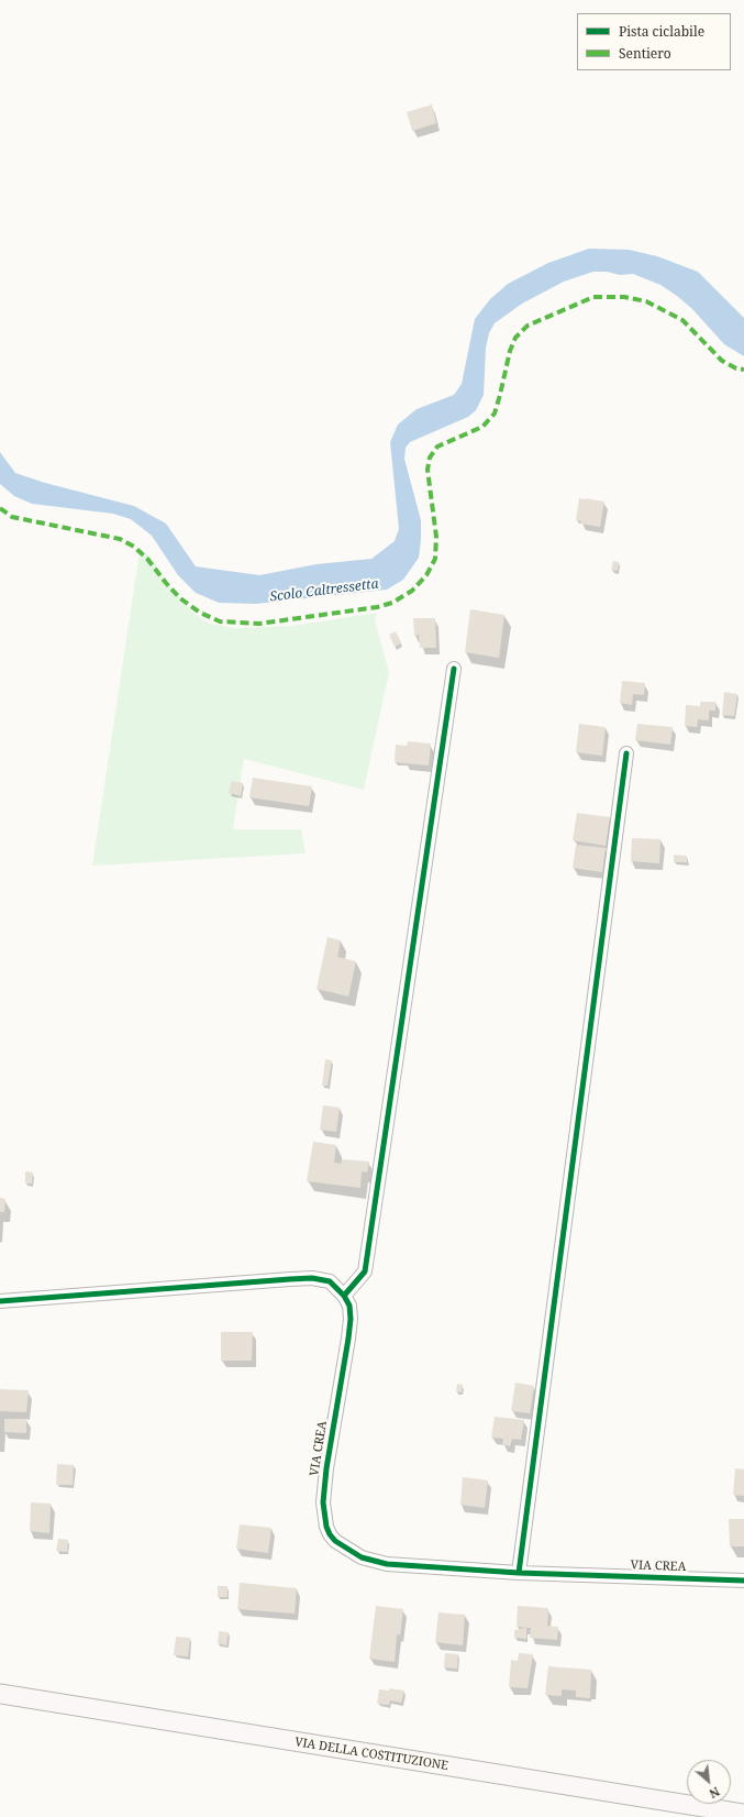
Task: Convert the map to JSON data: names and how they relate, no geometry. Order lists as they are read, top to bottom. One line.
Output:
{"streets":{"main road":["VIA DELLA COSTITUZIONE"],"street":["VIA CREA"]},"water":["Scolo Caltressetta"],"legend":["Pista ciclabile","Sentiero"],"north":"bottom right"}
